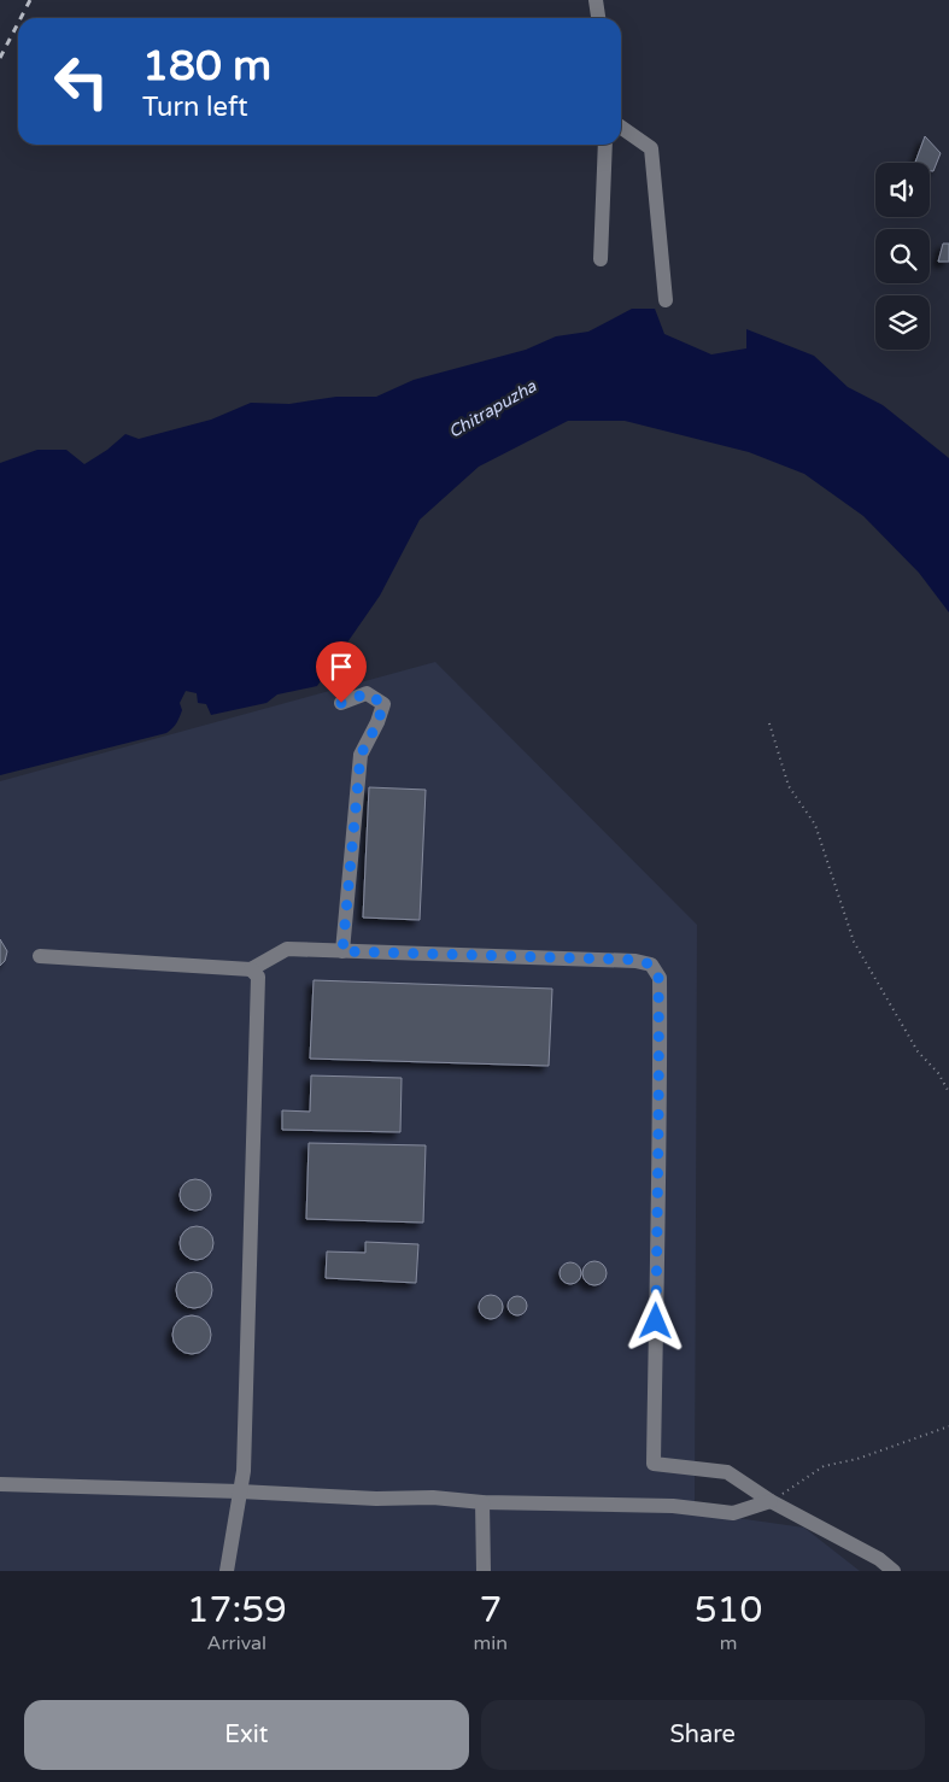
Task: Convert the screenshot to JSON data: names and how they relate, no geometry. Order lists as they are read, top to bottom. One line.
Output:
{"water":["Chitrapuzha"],"page":{"turn":["180 m","Turn left"],"eta":["17:59","Arrival","7","min","510","m"],"buttons":["Exit","Share"]}}
